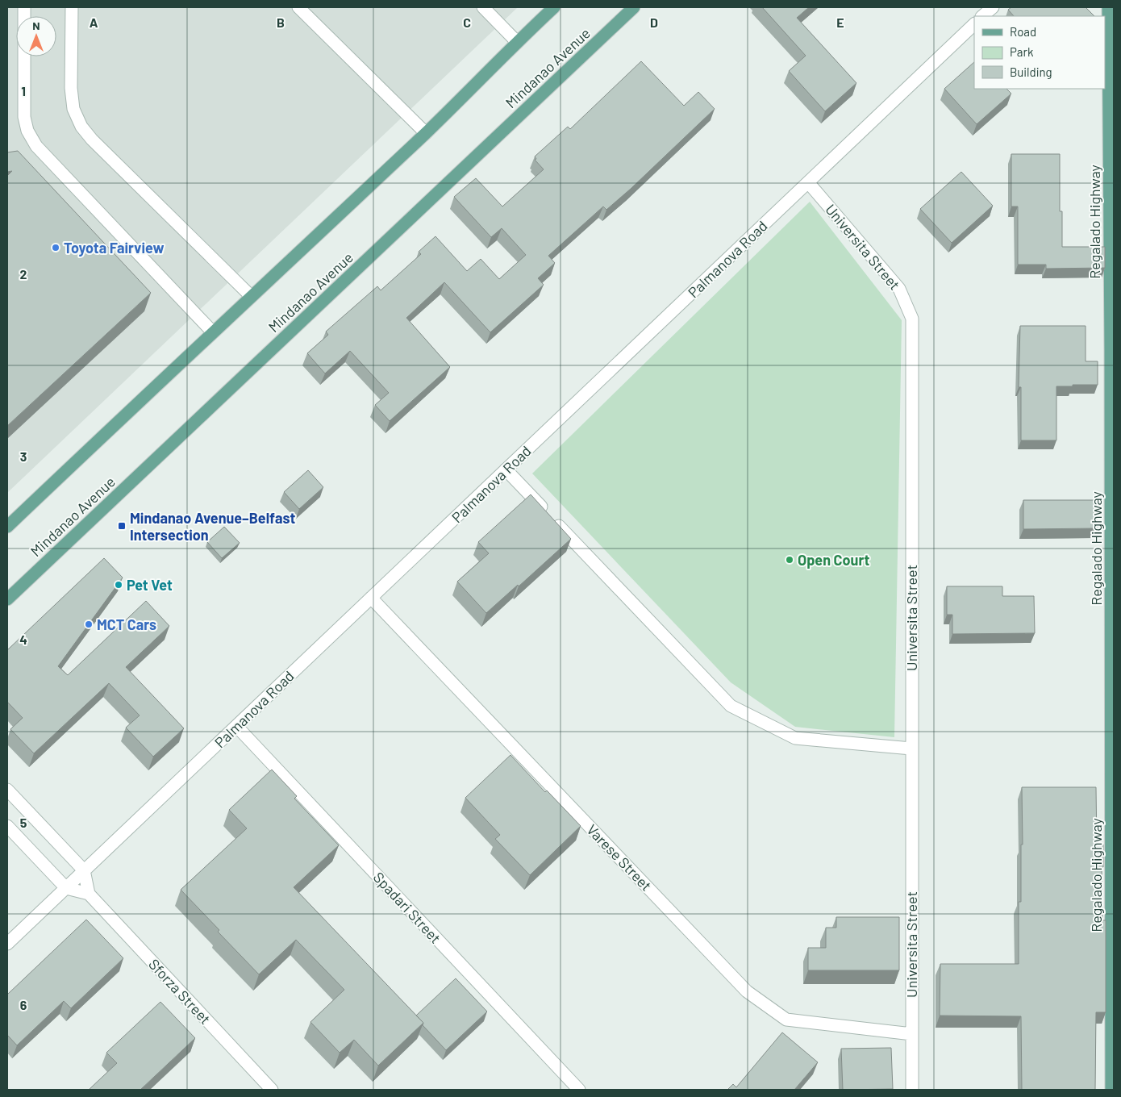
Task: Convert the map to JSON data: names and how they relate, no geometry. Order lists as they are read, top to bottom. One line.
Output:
{"streets":{"main road":["Mindanao Avenue","Regalado Highway"],"street":["Universita Street","Palmanova Road","Varese Street","Spadari Street","Sforza Street"]},"crossings":[["Universita Street","Palmanova Road"],["Universita Street","Varese Street"],["Palmanova Road","Varese Street"],["Palmanova Road","Spadari Street"]],"places":{"other":["Toyota Fairview","Open Court","Pet Vet","MCT Cars"],"transit":["Mindanao Avenue–Belfast Intersection"]},"legend":["Road","Park","Building"],"north":"top","grid":{"columns":["A","B","C","D","E"],"rows":["1","2","3","4","5","6"]}}
